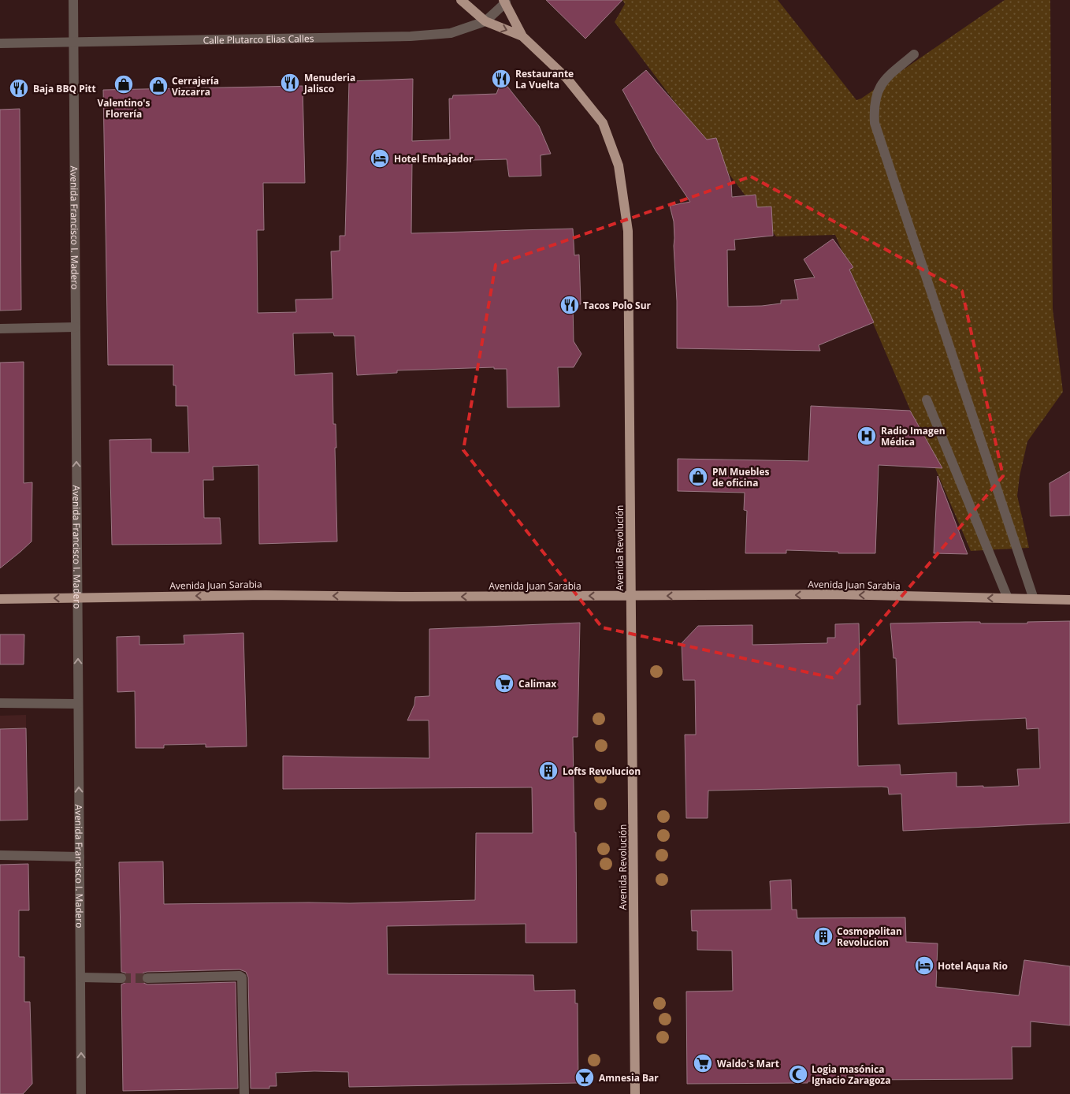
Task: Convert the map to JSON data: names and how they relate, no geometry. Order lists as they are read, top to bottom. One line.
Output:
{"streets":{"main road":["Avenida Revolución","Avenida Juan Sarabia"],"street":["Calle Plutarco Elias Calles","Avenida Francisco I. Madero"]},"crossings":[["Calle Plutarco Elias Calles","Avenida Francisco I. Madero"],["Calle Plutarco Elias Calles","Avenida Revolución"],["Avenida Francisco I. Madero","Avenida Juan Sarabia"],["Avenida Revolución","Avenida Juan Sarabia"]],"one_way":["Avenida Francisco I. Madero","Avenida Juan Sarabia"],"places":{"restaurant":["Restaurante La Vuelta","Menuderia Jalisco","Baja BBQ Pitt","Tacos Polo Sur"],"shop":["Valentino's Florería","Cerrajería Vizcarra","PM Muebles de oficina"],"hotel":["Hotel Embajador","Hotel Aqua Rio"],"hospital":["Radio Imagen Médica"],"supermarket":["Calimax","Waldo's Mart"],"building":["Lofts Revolucion","Cosmopolitan Revolucion"],"mosque":["Logia masónica Ignacio Zaragoza"],"bar":["Amnesia Bar"]}}
